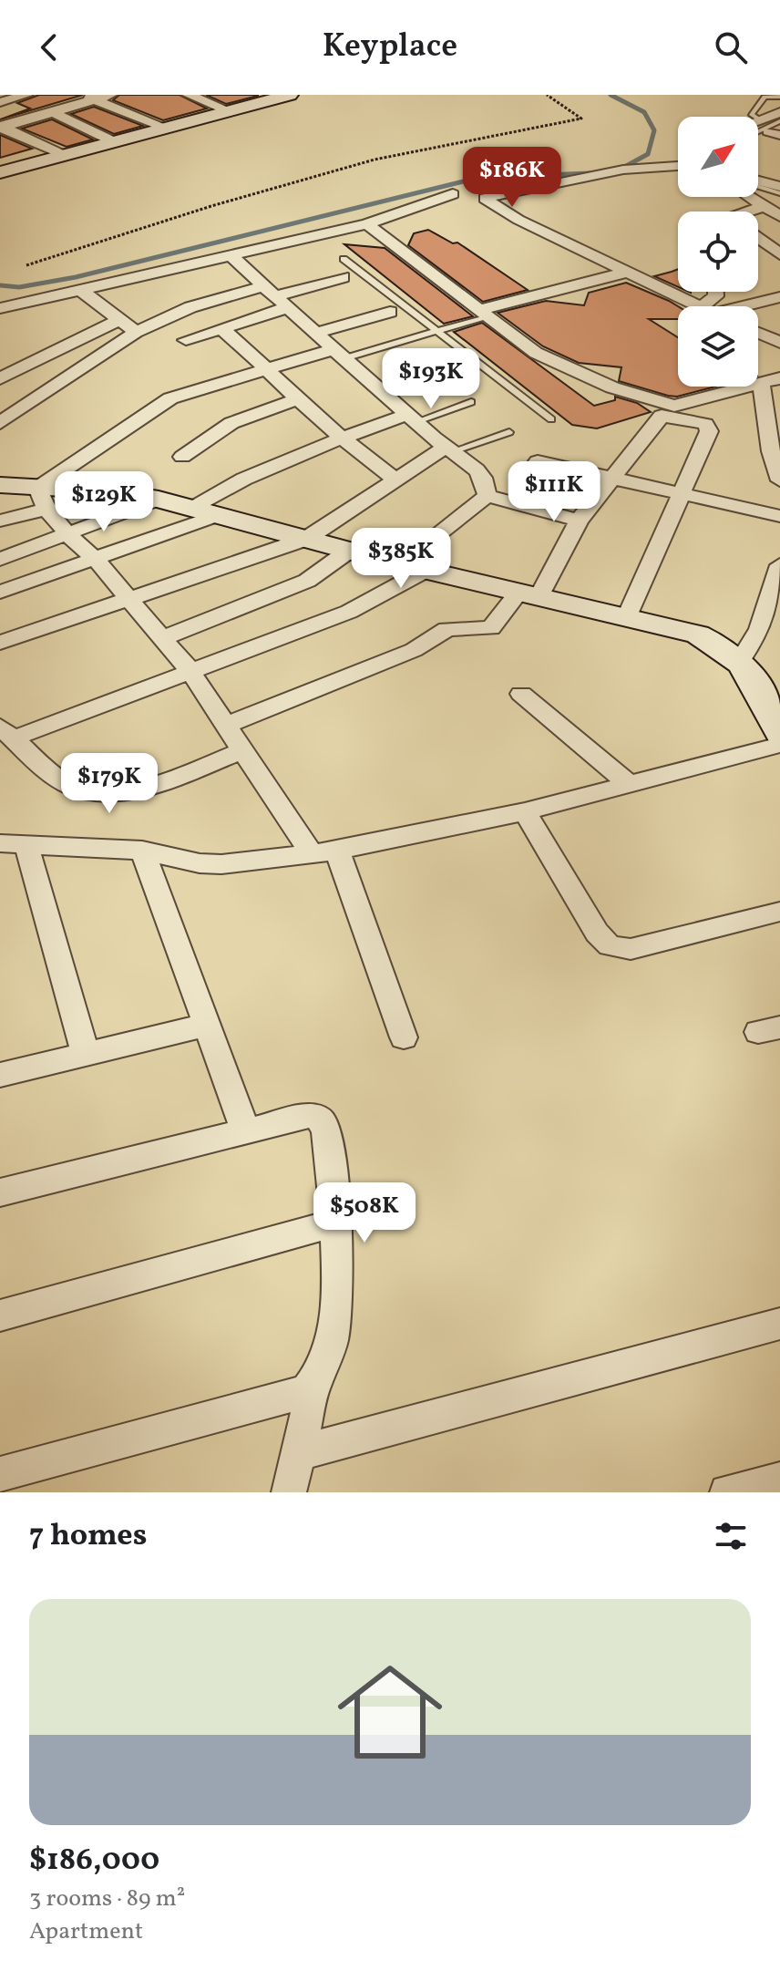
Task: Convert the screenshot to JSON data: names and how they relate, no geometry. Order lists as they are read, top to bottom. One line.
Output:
{"north":"top right","page":{"header":"Keyplace","price":["$186K","$193K","$111K","$129K","$385K","$179K","$508K"],"heading":"7 homes","list":[{"name":"$186,000","note":"3 rooms · 89 m² · Apartment"}]}}
